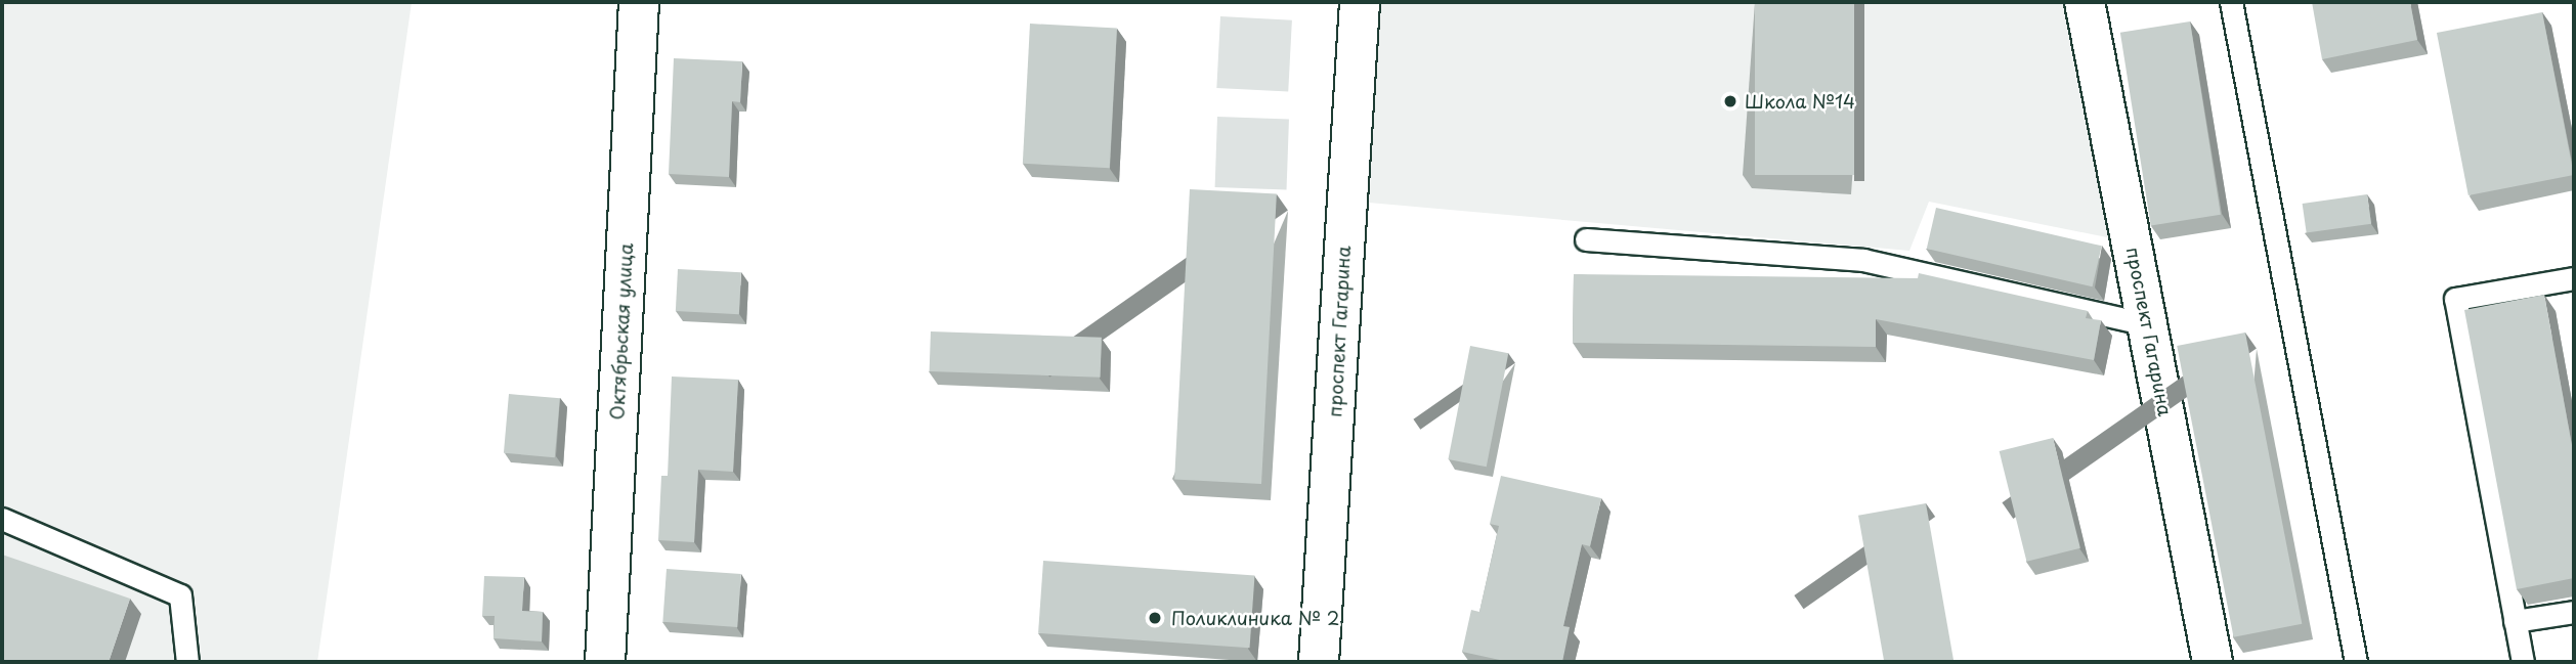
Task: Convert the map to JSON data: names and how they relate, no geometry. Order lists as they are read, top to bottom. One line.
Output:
{"streets":{"street":["Октябрьская улица","проспект Гагарина"]},"places":["Школа №14","Поликлиника № 2"]}
